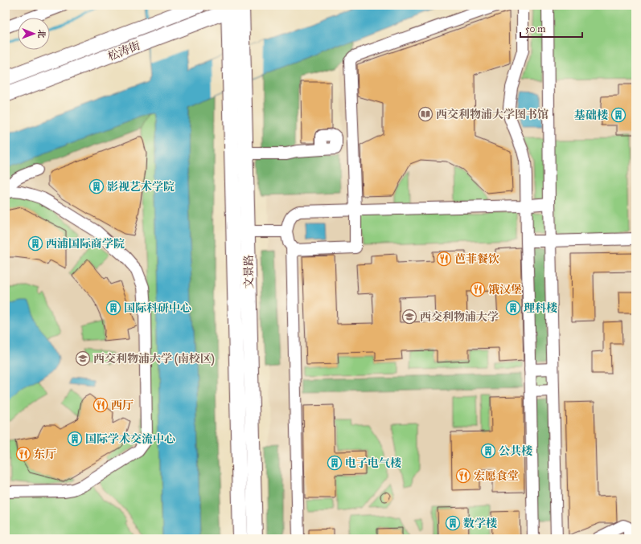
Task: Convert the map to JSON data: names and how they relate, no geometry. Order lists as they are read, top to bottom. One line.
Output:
{"streets":{"main road":["松涛街","文景路"]},"crossings":[["松涛街","文景路"]],"places":{"library":["西交利物浦大学图书馆"],"building":["基础楼","影视艺术学院","西浦国际商学院","国际科研中心","理科楼","国际学术交流中心","公共楼","电子电气楼","数学楼"],"restaurant":["芭菲餐饮","饿汉堡","西厅","东厅","宏愿食堂"],"school or university":["西交利物浦大学","西交利物浦大学 (南校区)"]},"scale_bar":"50 m","north":"right"}
